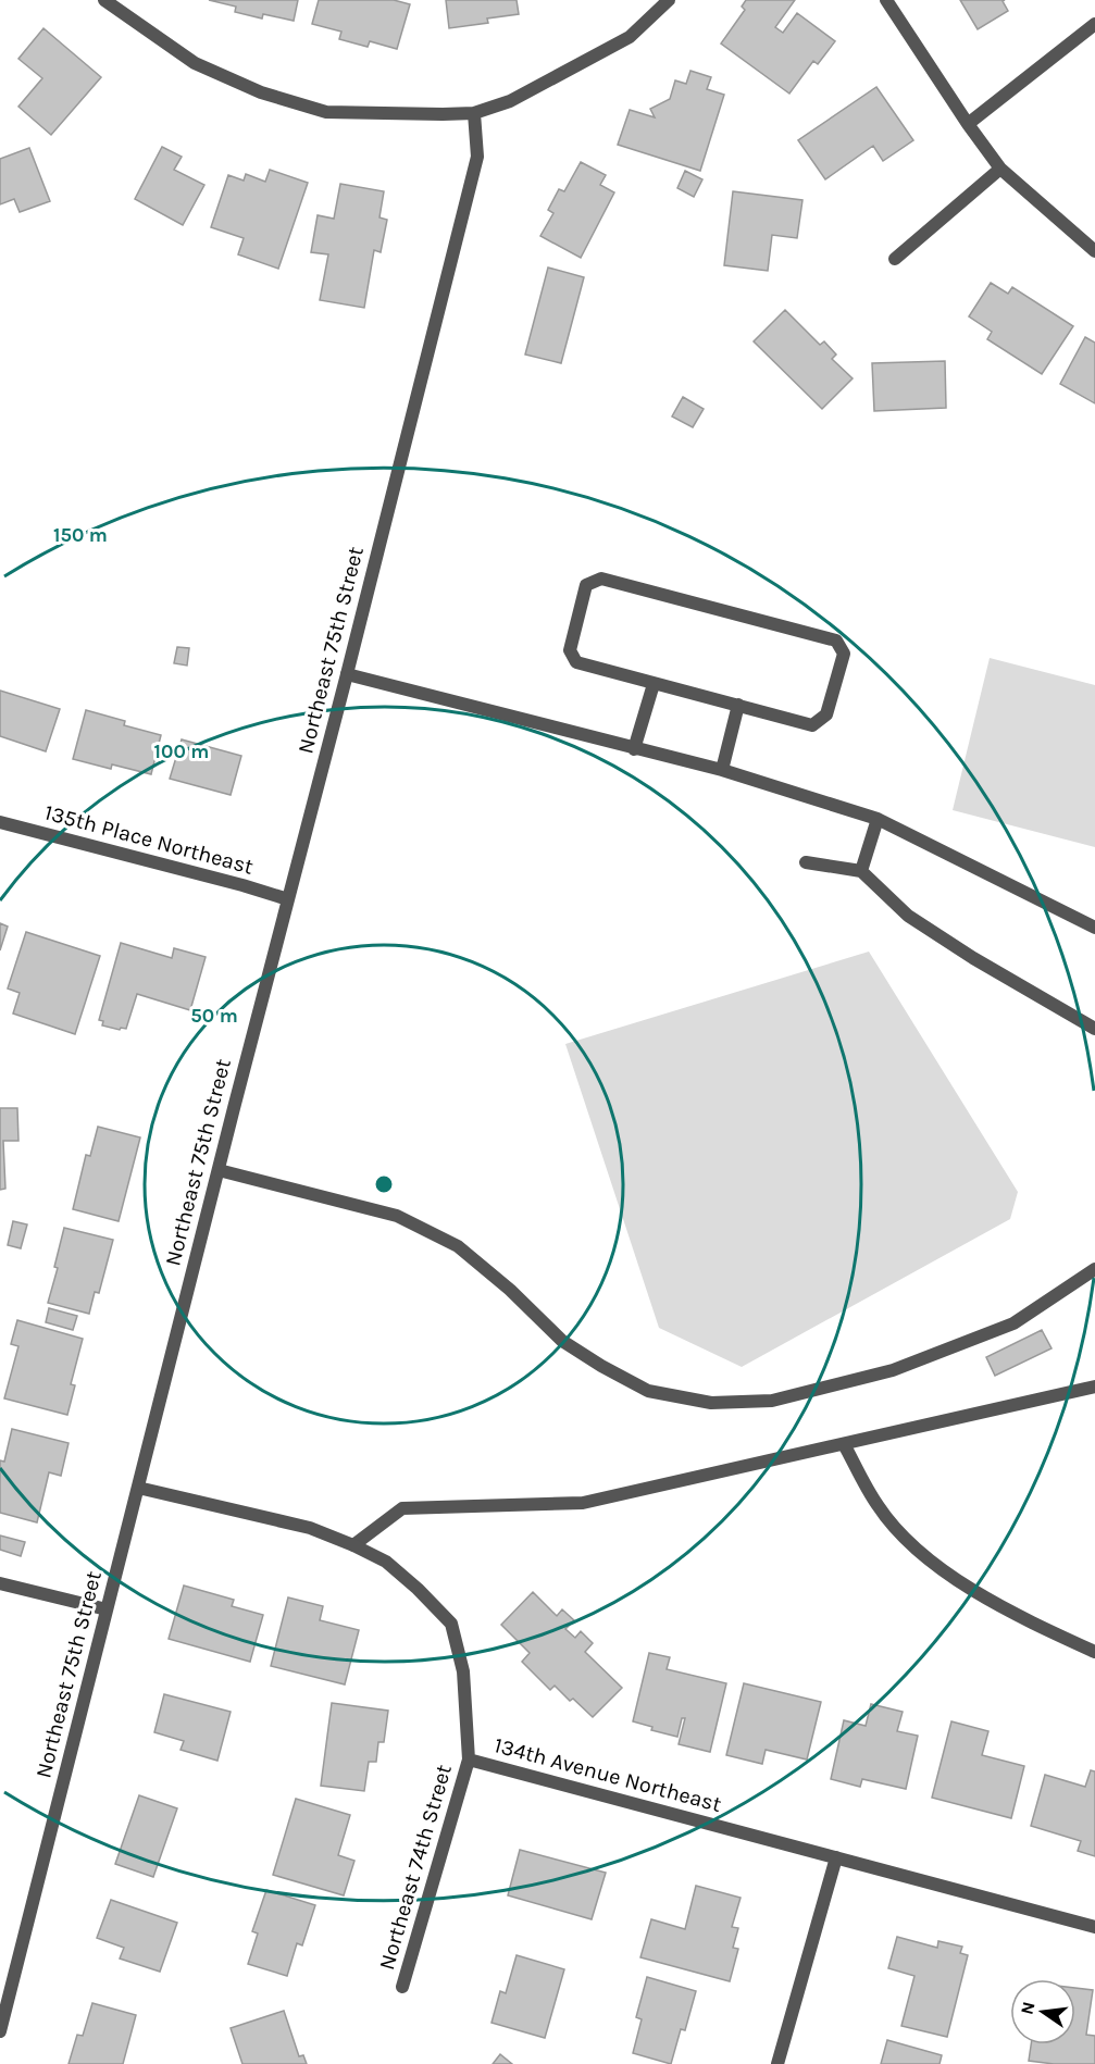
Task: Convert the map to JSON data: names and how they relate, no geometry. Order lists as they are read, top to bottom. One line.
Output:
{"streets":{"street":["Northeast 75th Street","135th Place Northeast","134th Avenue Northeast","Northeast 74th Street"]},"crossings":[["Northeast 75th Street","135th Place Northeast"],["Northeast 75th Street","134th Avenue Northeast"],["134th Avenue Northeast","Northeast 74th Street"]],"north":"left","rings":["150 m","100 m","50 m"]}
